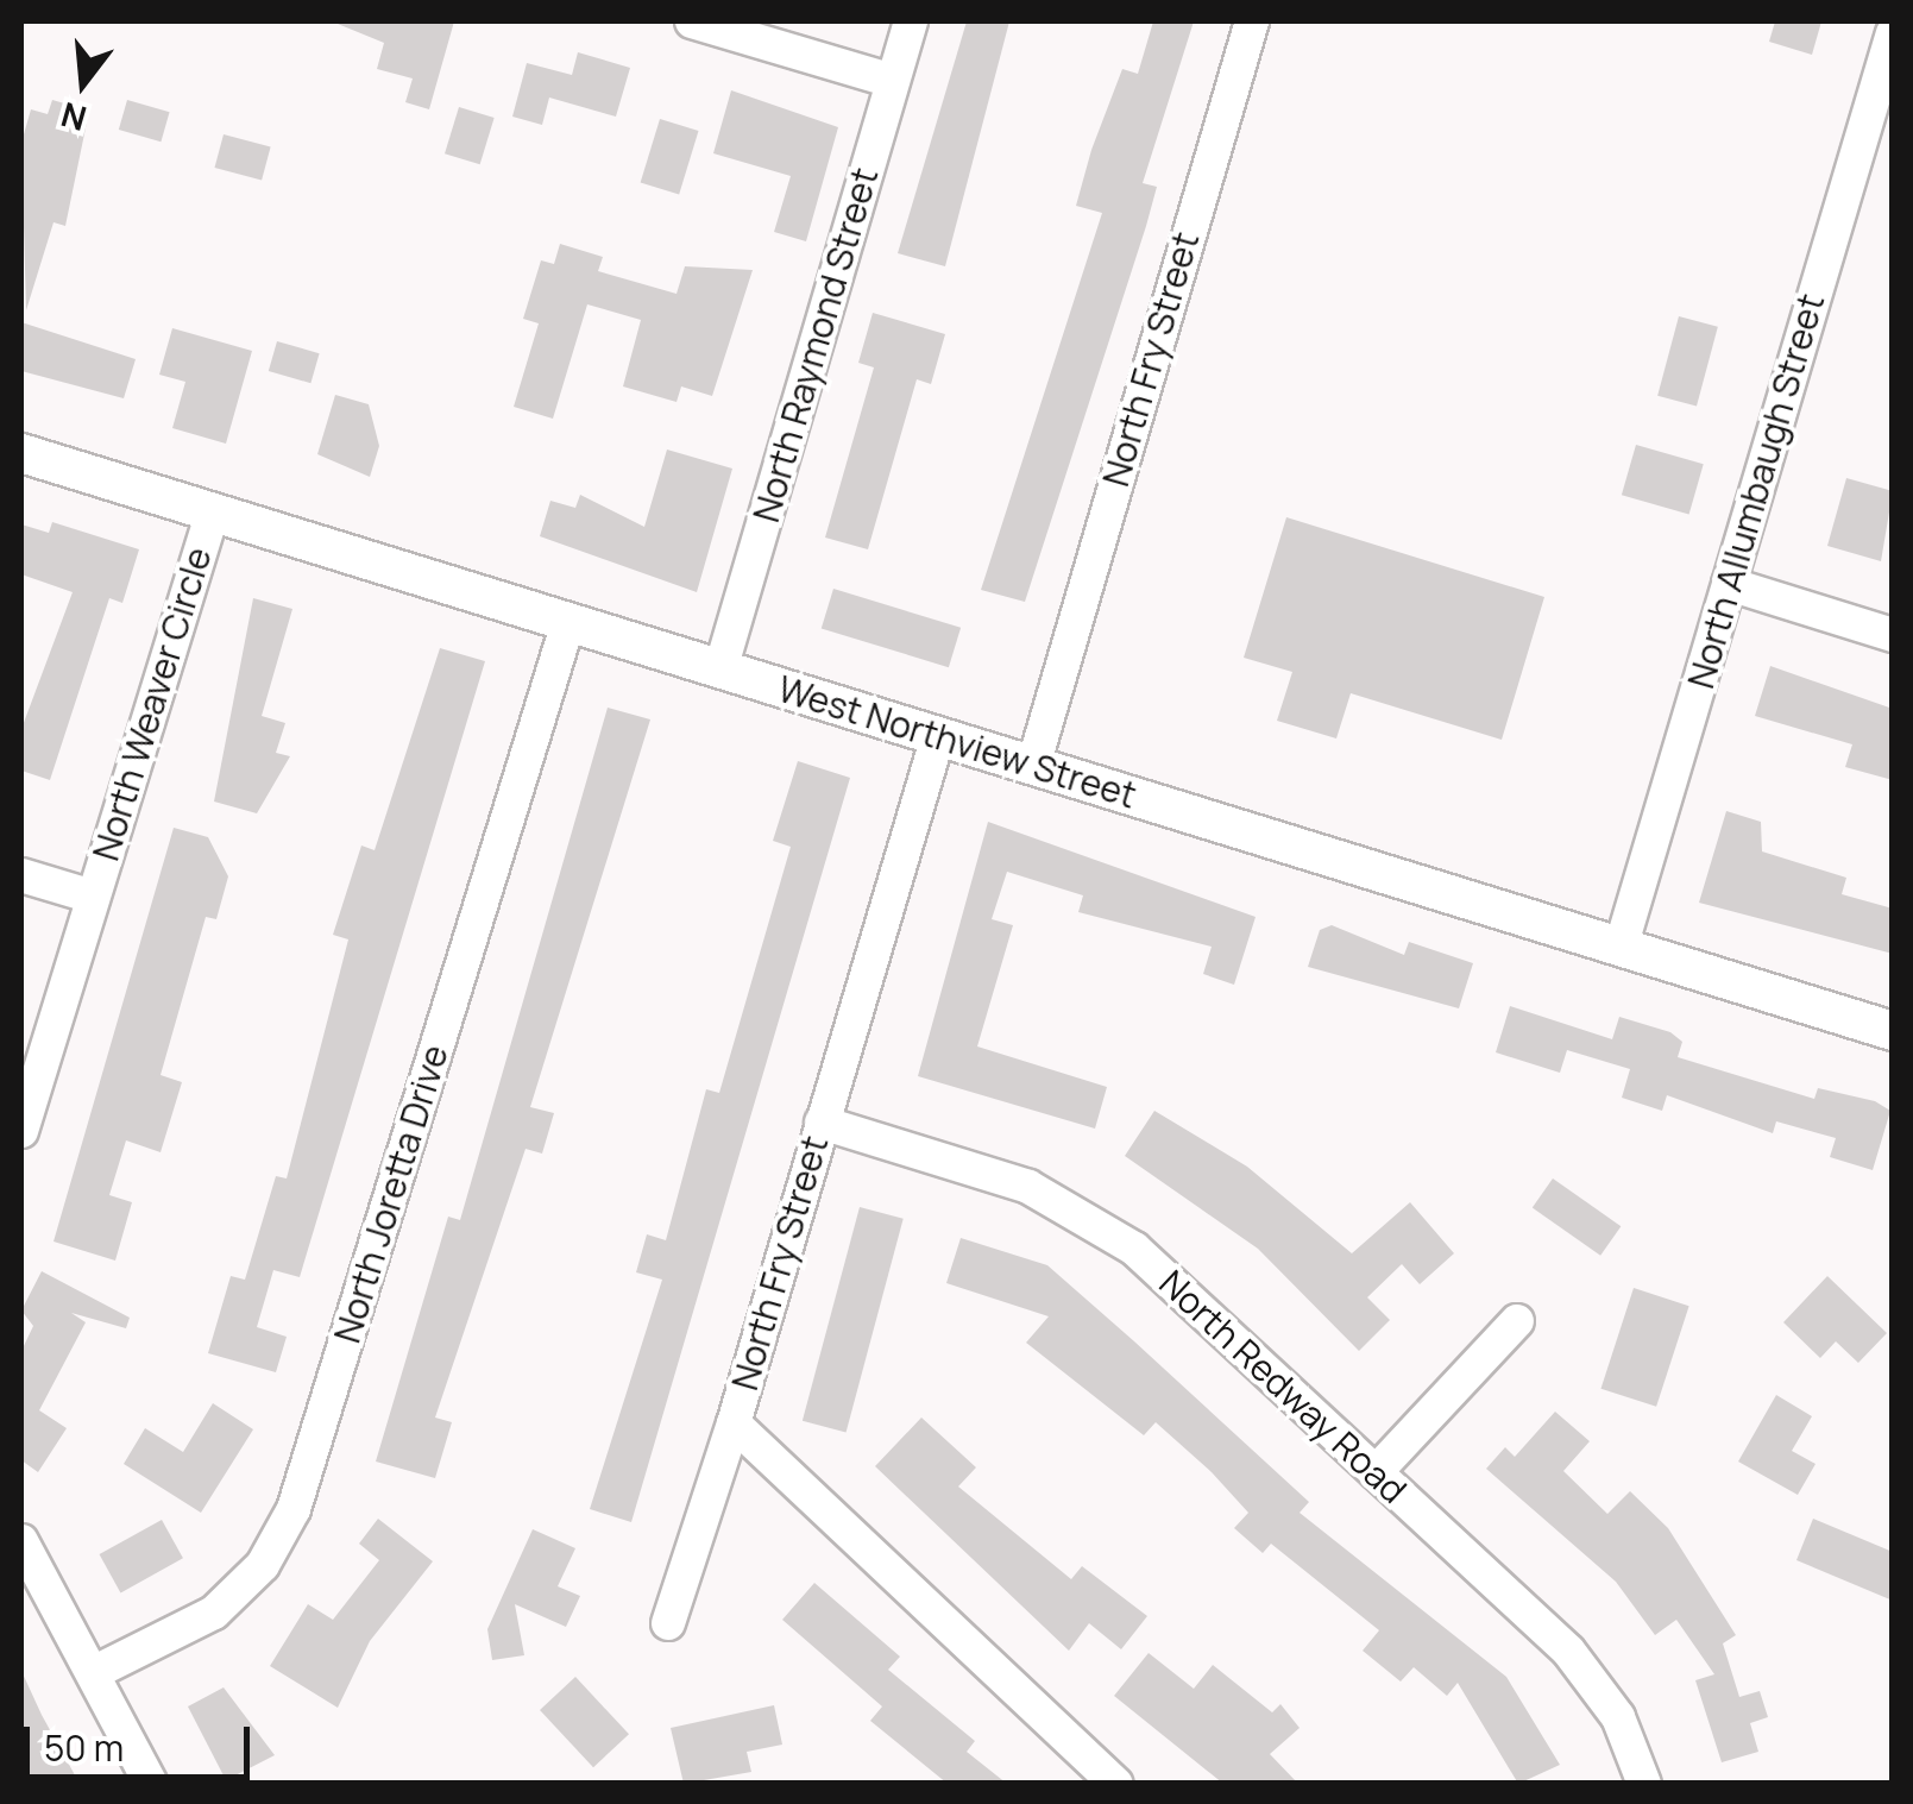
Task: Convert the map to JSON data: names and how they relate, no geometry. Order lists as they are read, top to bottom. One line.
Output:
{"streets":{"street":["North Raymond Street","North Fry Street","North Allumbaugh Street","North Weaver Circle","West Northview Street","North Joretta Drive","North Redway Road"]},"crossings":[["North Raymond Street","West Northview Street"],["North Fry Street","West Northview Street"],["North Fry Street","North Redway Road"],["North Allumbaugh Street","West Northview Street"],["North Weaver Circle","West Northview Street"],["West Northview Street","North Joretta Drive"]],"scale_bar":"50 m","north":"bottom"}
